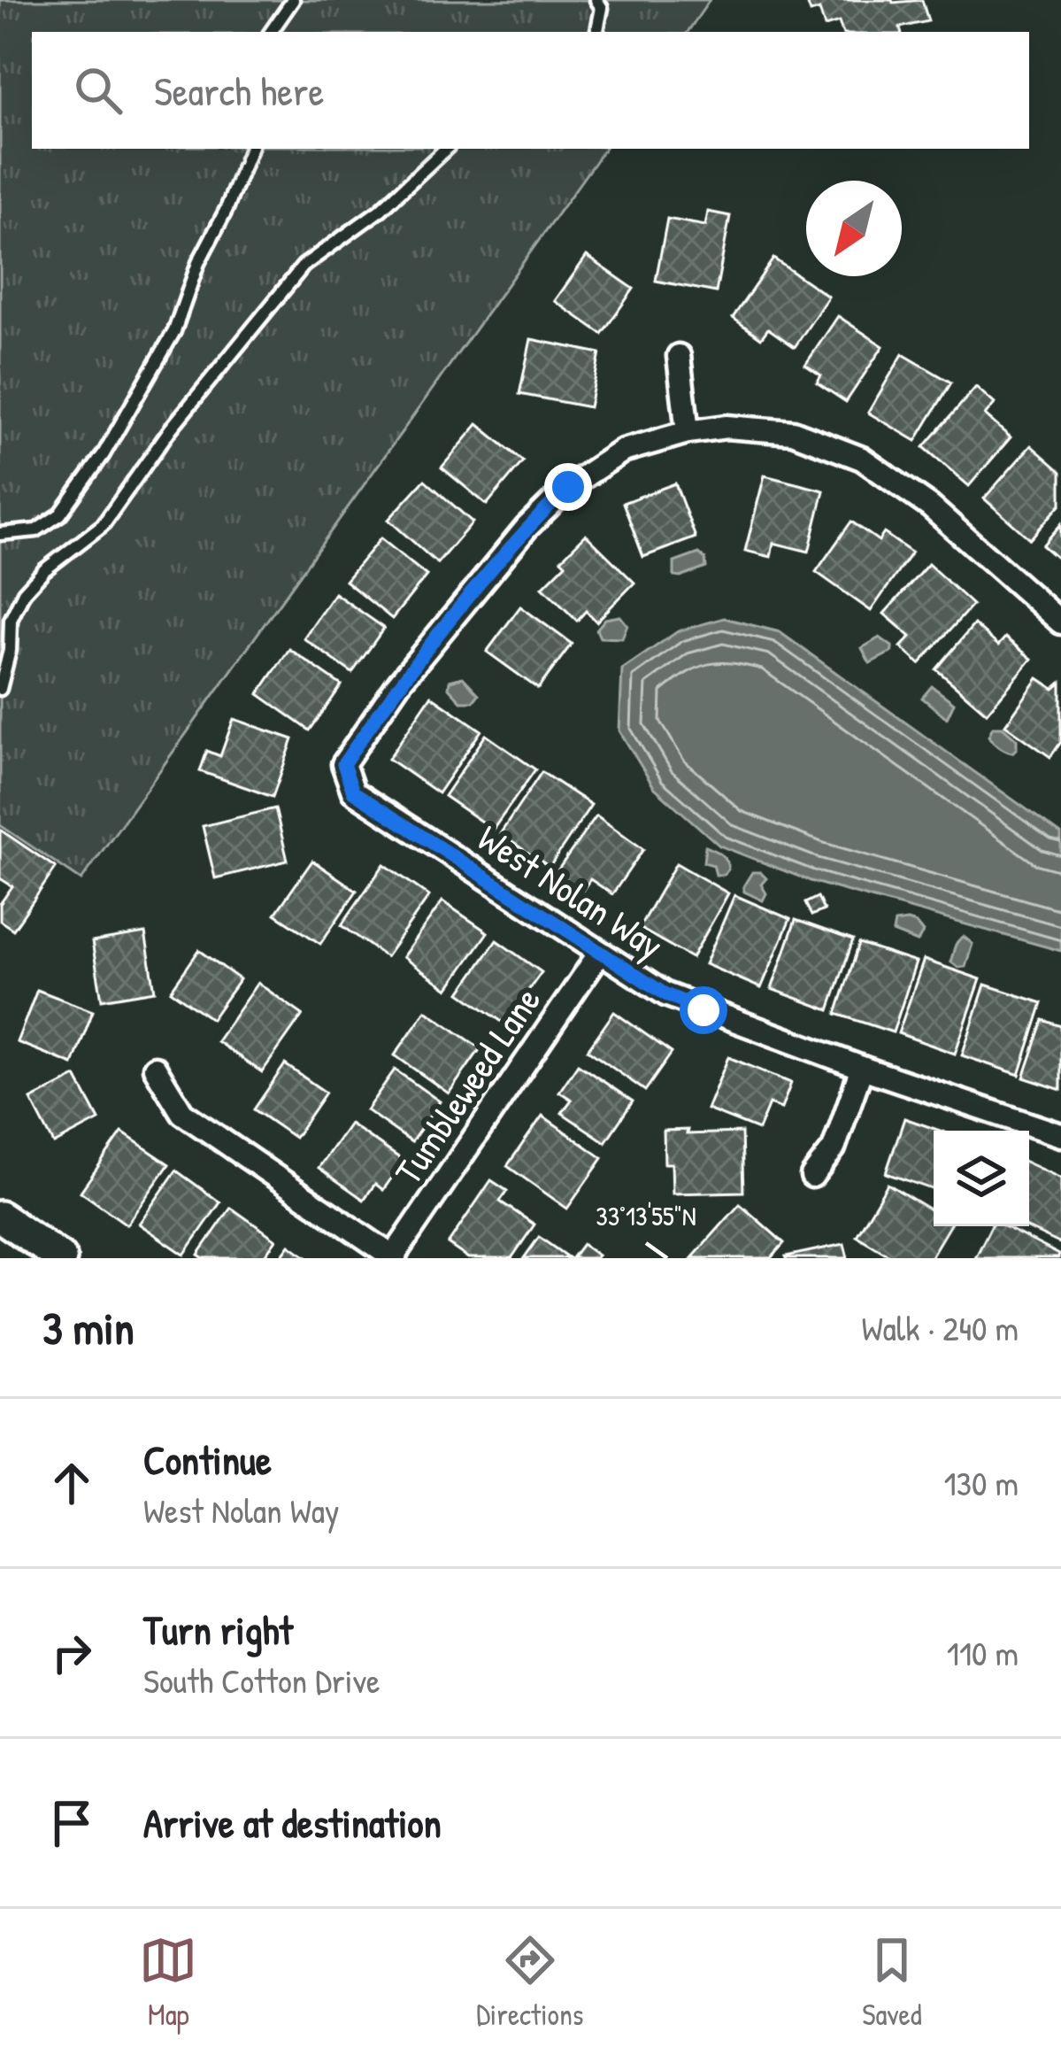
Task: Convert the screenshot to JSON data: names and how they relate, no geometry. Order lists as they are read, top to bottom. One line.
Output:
{"streets":{"street":["West Nolan Way","Tumbleweed Lane"]},"crossings":[["West Nolan Way","Tumbleweed Lane"]],"north":"bottom left","page":{"search":"Search here","heading":["3 min","Walk · 240 m"],"list":[["Continue","West Nolan Way","130 m"],["Turn right","South Cotton Drive","110 m"],"Arrive at destination"],"nav":["Map","Directions","Saved"]},"coordinates":["33°13'55\"N"]}
